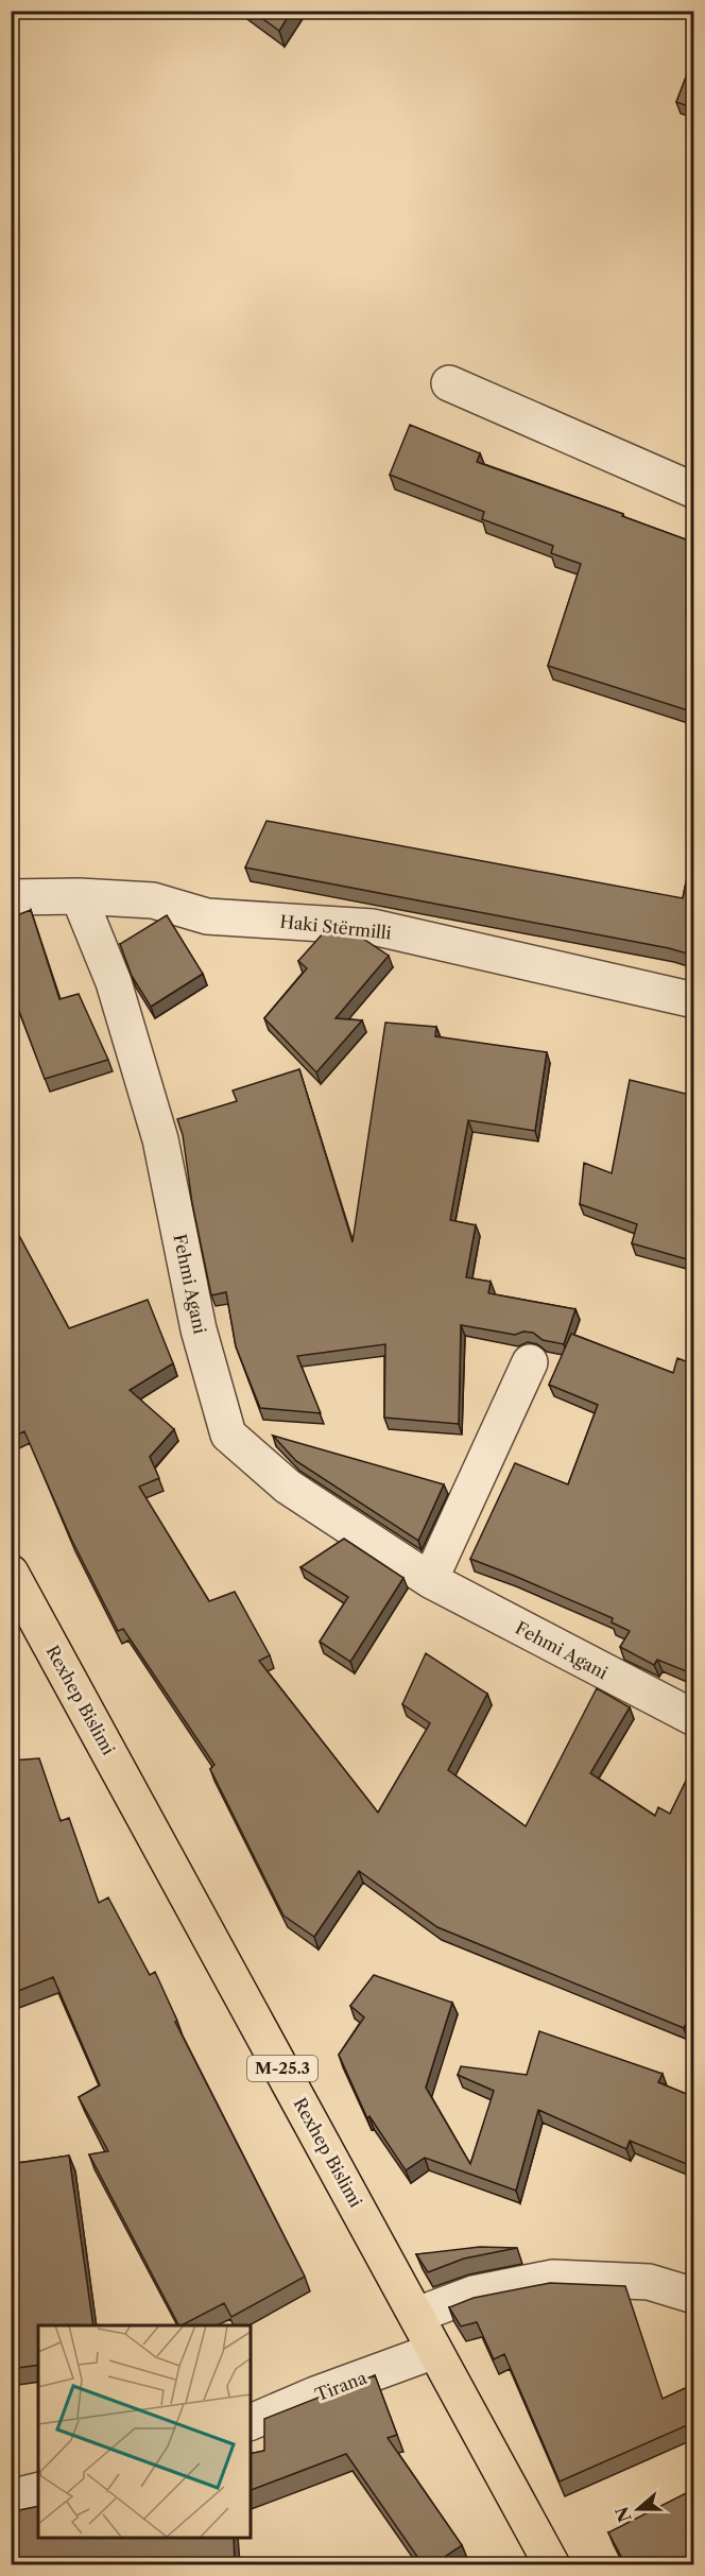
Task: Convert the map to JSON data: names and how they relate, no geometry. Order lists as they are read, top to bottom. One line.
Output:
{"streets":{"main road":["Rexhep Bislimi","M-25.3"],"street":["Haki Stërmilli","Fehmi Agani","Tirana"]},"crossings":[["Haki Stërmilli","Fehmi Agani"],["Rexhep Bislimi","Tirana"]],"north":"left"}
